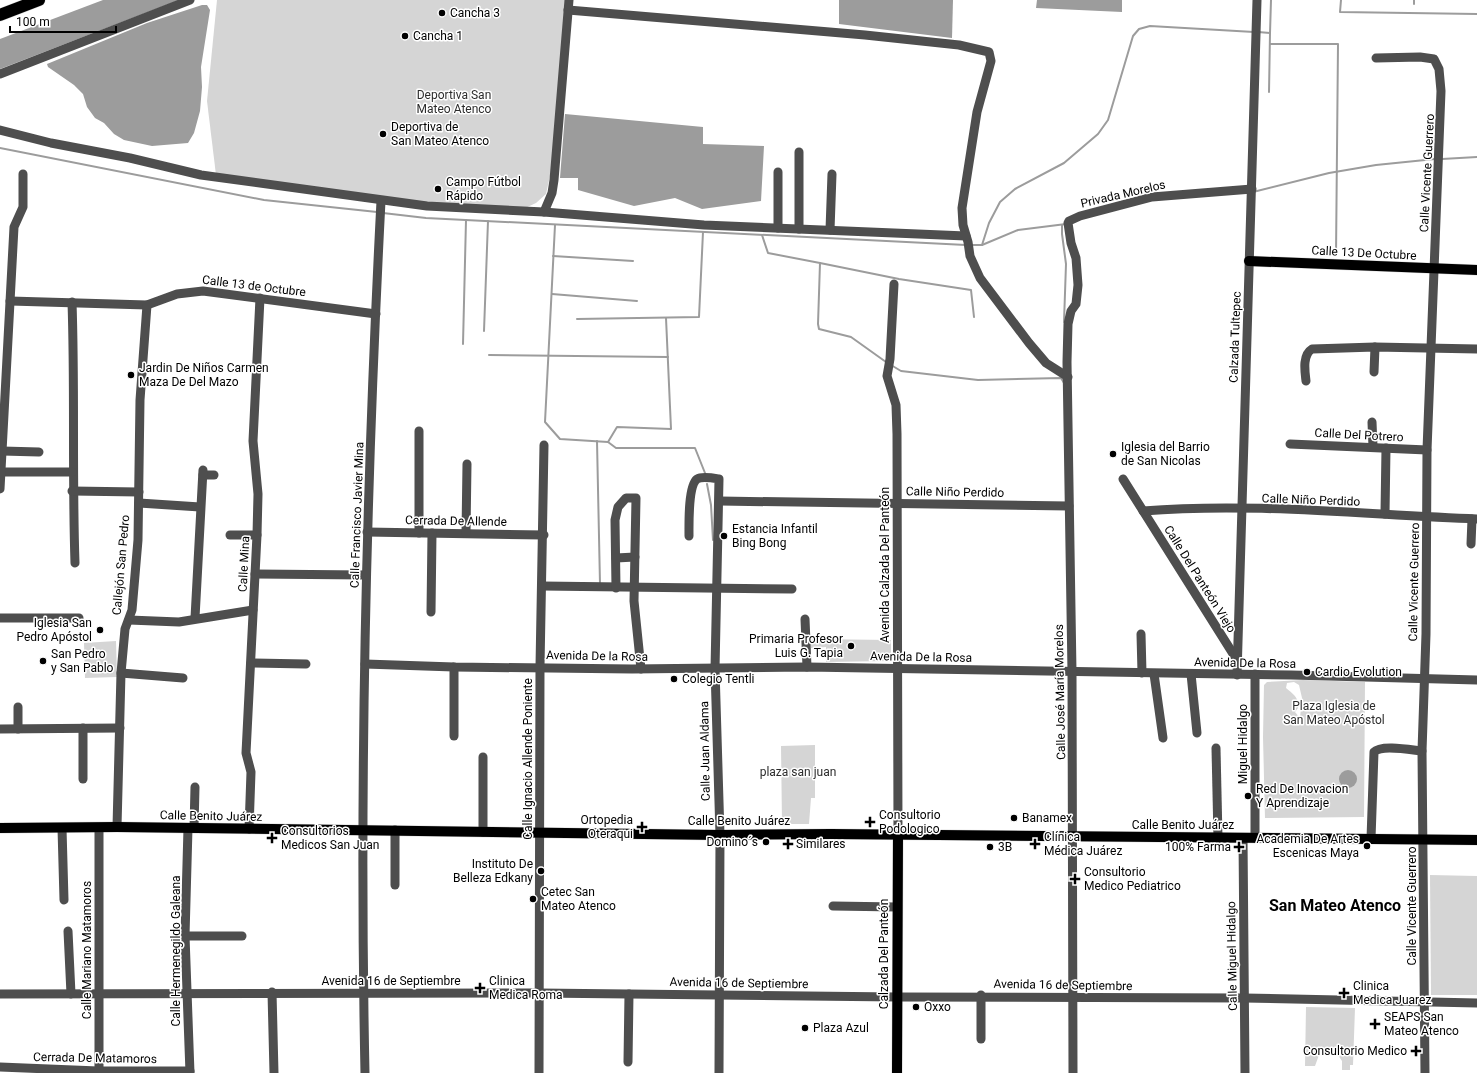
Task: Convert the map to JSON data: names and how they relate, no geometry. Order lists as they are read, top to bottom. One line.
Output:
{"streets":{"main road":["Calle 13 De Octubre","Calle Benito Juárez","Calzada Del Panteón"],"street":["Calle Vicente Guerrero","Privada Morelos","Calle 13 de Octubre","Calzada Tultepec","Calle Del Potrero","Calle Niño Perdido","Calle Francisco Javier Mina","Cerrada De Allende","Calle Mina","Callejón San Pedro","Avenida Calzada Del Panteón","Calle Del Panteón Viejo","Avenida De la Rosa","Calle José María Morelos","Miguel Hidalgo","Calle Juan Aldama","Calle Ignacio Allende Poniente","Calle Mariano Matamoros","Calle Hermenegildo Galeana","Calle Miguel Hidalgo","Avenida 16 de Septiembre","Cerrada De Matamoros"]},"crossings":[["Calle Vicente Guerrero","Calle 13 De Octubre"],["Calle Vicente Guerrero","Calle Del Potrero"],["Calle Vicente Guerrero","Calle Niño Perdido"],["Calle Vicente Guerrero","Avenida De la Rosa"],["Calle Vicente Guerrero","Calle Benito Juárez"],["Calle Vicente Guerrero","Avenida 16 de Septiembre"],["Privada Morelos","Calzada Tultepec"],["Privada Morelos","Calle José María Morelos"],["Calle 13 De Octubre","Calzada Tultepec"],["Calle 13 de Octubre","Calle Francisco Javier Mina"],["Calle 13 de Octubre","Calle Mina"],["Calle 13 de Octubre","Callejón San Pedro"],["Calzada Tultepec","Calle Niño Perdido"],["Calzada Tultepec","Calle Del Panteón Viejo"],["Calzada Tultepec","Avenida De la Rosa"],["Calle Niño Perdido","Avenida Calzada Del Panteón"],["Calle Niño Perdido","Calle Del Panteón Viejo"],["Calle Niño Perdido","Calle José María Morelos"],["Calle Niño Perdido","Calle Juan Aldama"],["Calle Francisco Javier Mina","Cerrada De Allende"],["Calle Francisco Javier Mina","Avenida De la Rosa"],["Calle Francisco Javier Mina","Calle Benito Juárez"],["Calle Francisco Javier Mina","Avenida 16 de Septiembre"],["Cerrada De Allende","Calle Ignacio Allende Poniente"],["Calle Mina","Calle Benito Juárez"],["Callejón San Pedro","Calle Benito Juárez"],["Avenida Calzada Del Panteón","Avenida De la Rosa"],["Avenida Calzada Del Panteón","Calle Benito Juárez"],["Avenida Calzada Del Panteón","Calzada Del Panteón"],["Avenida De la Rosa","Calle José María Morelos"],["Avenida De la Rosa","Miguel Hidalgo"],["Avenida De la Rosa","Calle Juan Aldama"],["Avenida De la Rosa","Calle Ignacio Allende Poniente"],["Calle José María Morelos","Calle Benito Juárez"],["Calle José María Morelos","Avenida 16 de Septiembre"],["Miguel Hidalgo","Calle Benito Juárez"],["Calle Juan Aldama","Calle Benito Juárez"],["Calle Juan Aldama","Avenida 16 de Septiembre"],["Calle Ignacio Allende Poniente","Calle Benito Juárez"],["Calle Ignacio Allende Poniente","Avenida 16 de Septiembre"],["Calle Benito Juárez","Calle Mariano Matamoros"],["Calle Benito Juárez","Calle Hermenegildo Galeana"],["Calle Benito Juárez","Calzada Del Panteón"],["Calle Benito Juárez","Calle Miguel Hidalgo"],["Calle Mariano Matamoros","Avenida 16 de Septiembre"],["Calle Mariano Matamoros","Cerrada De Matamoros"],["Calle Hermenegildo Galeana","Avenida 16 de Septiembre"],["Calle Hermenegildo Galeana","Cerrada De Matamoros"],["Calzada Del Panteón","Avenida 16 de Septiembre"],["Calle Miguel Hidalgo","Avenida 16 de Septiembre"]],"districts":["San Mateo Atenco"],"parks":["Deportiva San Mateo Atenco","Plaza Iglesia de San Mateo Apóstol","plaza san juan"],"places":{"other":["Cancha 3","Cancha 1","Deportiva de San Mateo Atenco","Campo Fútbol Rápido","Jardin De Niños Carmen Maza De Del Mazo","Iglesia del Barrio de San Nicolas","Estancia Infantil Bing Bong","Iglesia San Pedro Apóstol","Primaria Profesor Luis G. Tapia","San Pedro y San Pablo","Cardio Evolution","Colegio Tentli","Red De Inovacion Y Aprendizaje","Banamex","Domino´s","Academia De Artes Escenicas Maya","3B","Instituto De Belleza Edkany","Cetec San Mateo Atenco","Oxxo","Plaza Azul"],"health":["Consultorio Podologico","Ortopedia Oteraqui","Consultorios Medicos San Juan","Similares","Clínica Médica Juárez","100% Farma","Consultorio Medico Pediatrico","Clinica Medica Roma","Clinica Medica Juarez","SEAPS San Mateo Atenco","Consultorio Medico"]},"scale_bar":"100 m"}
